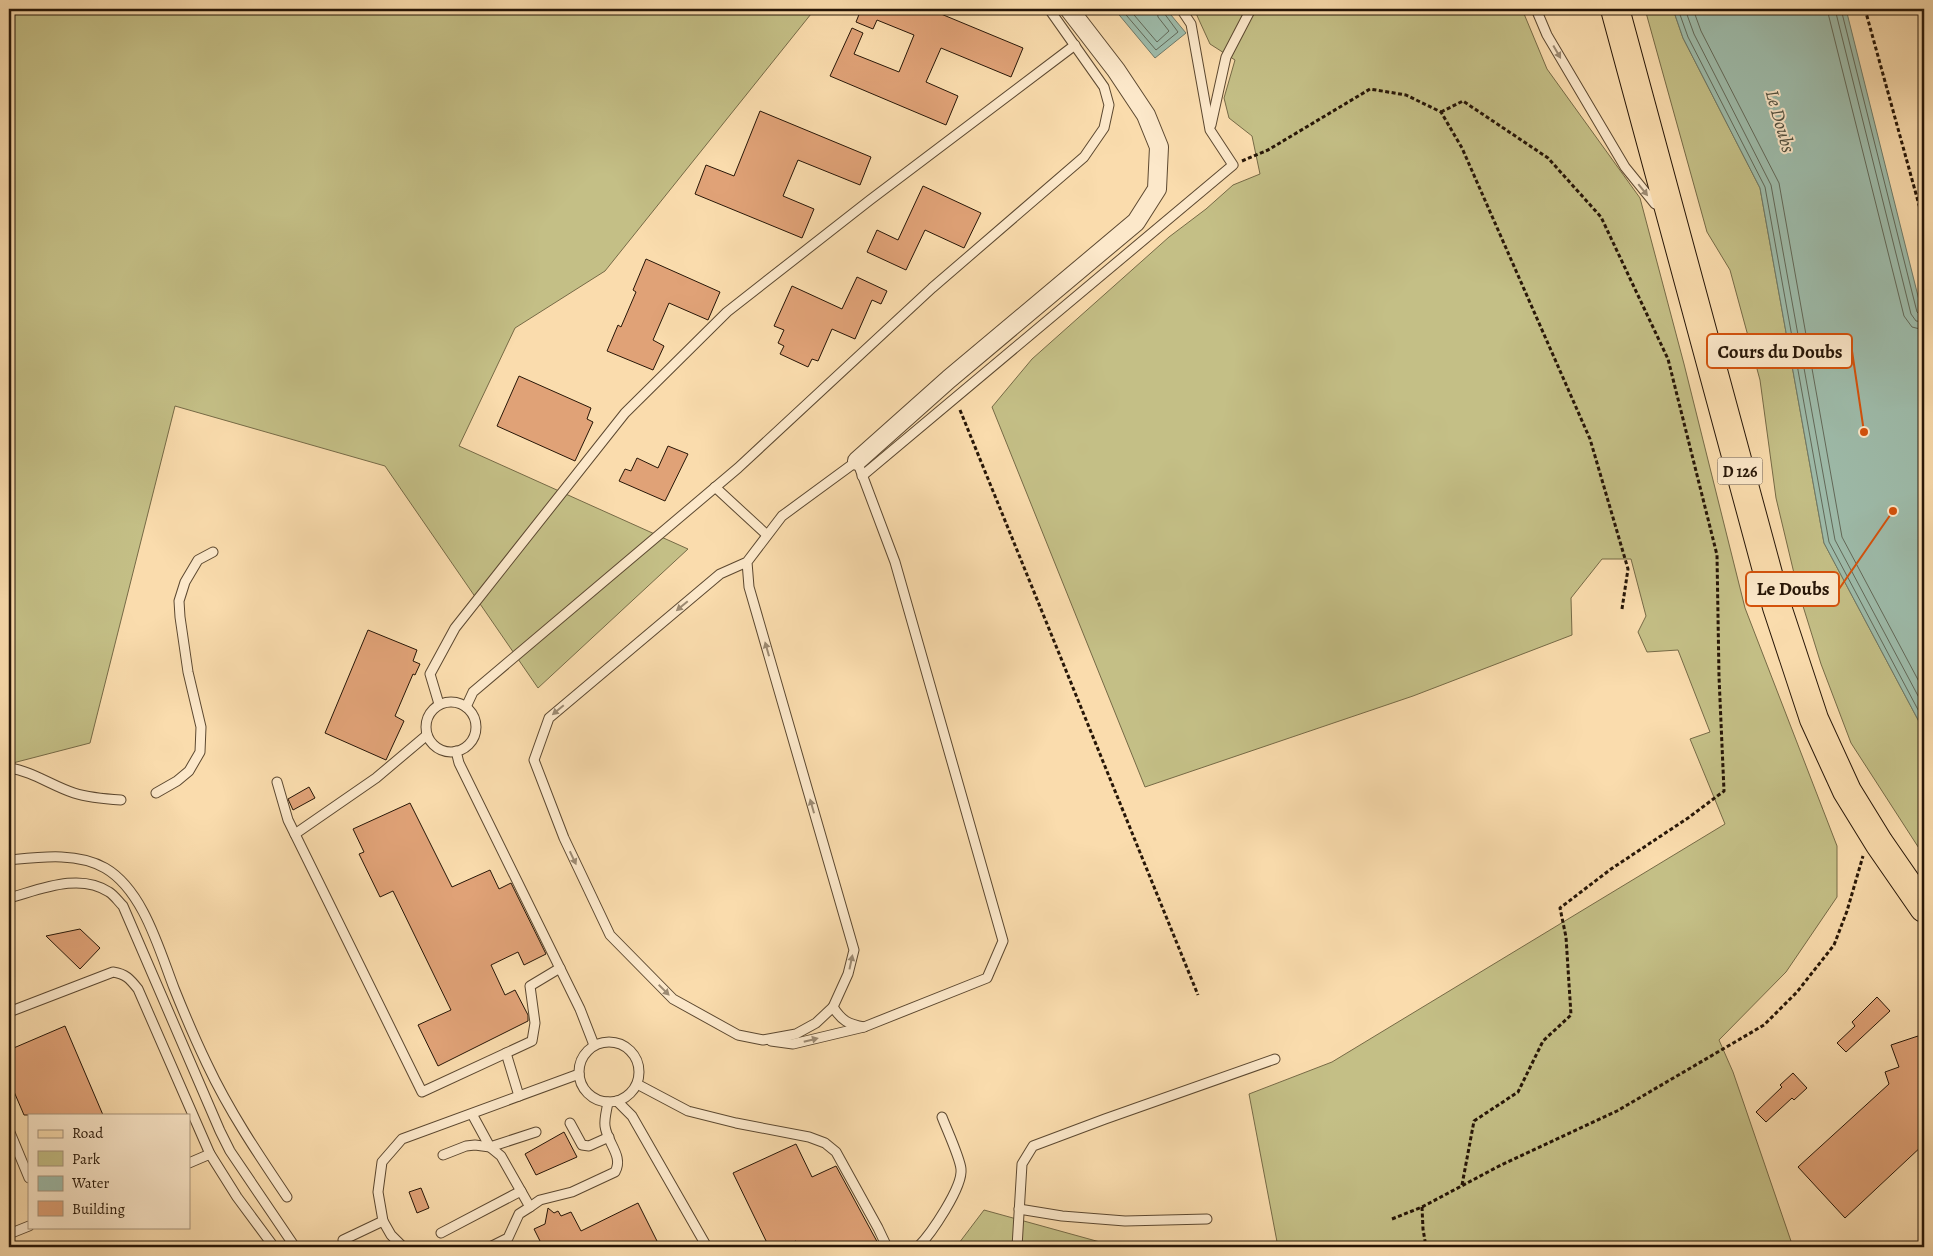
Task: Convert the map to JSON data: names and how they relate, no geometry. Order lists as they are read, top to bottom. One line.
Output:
{"streets":{"main road":["D 126"]},"water":["Le Doubs"],"places":["Cours du Doubs","Le Doubs"],"legend":["Road","Park","Water","Building"]}
